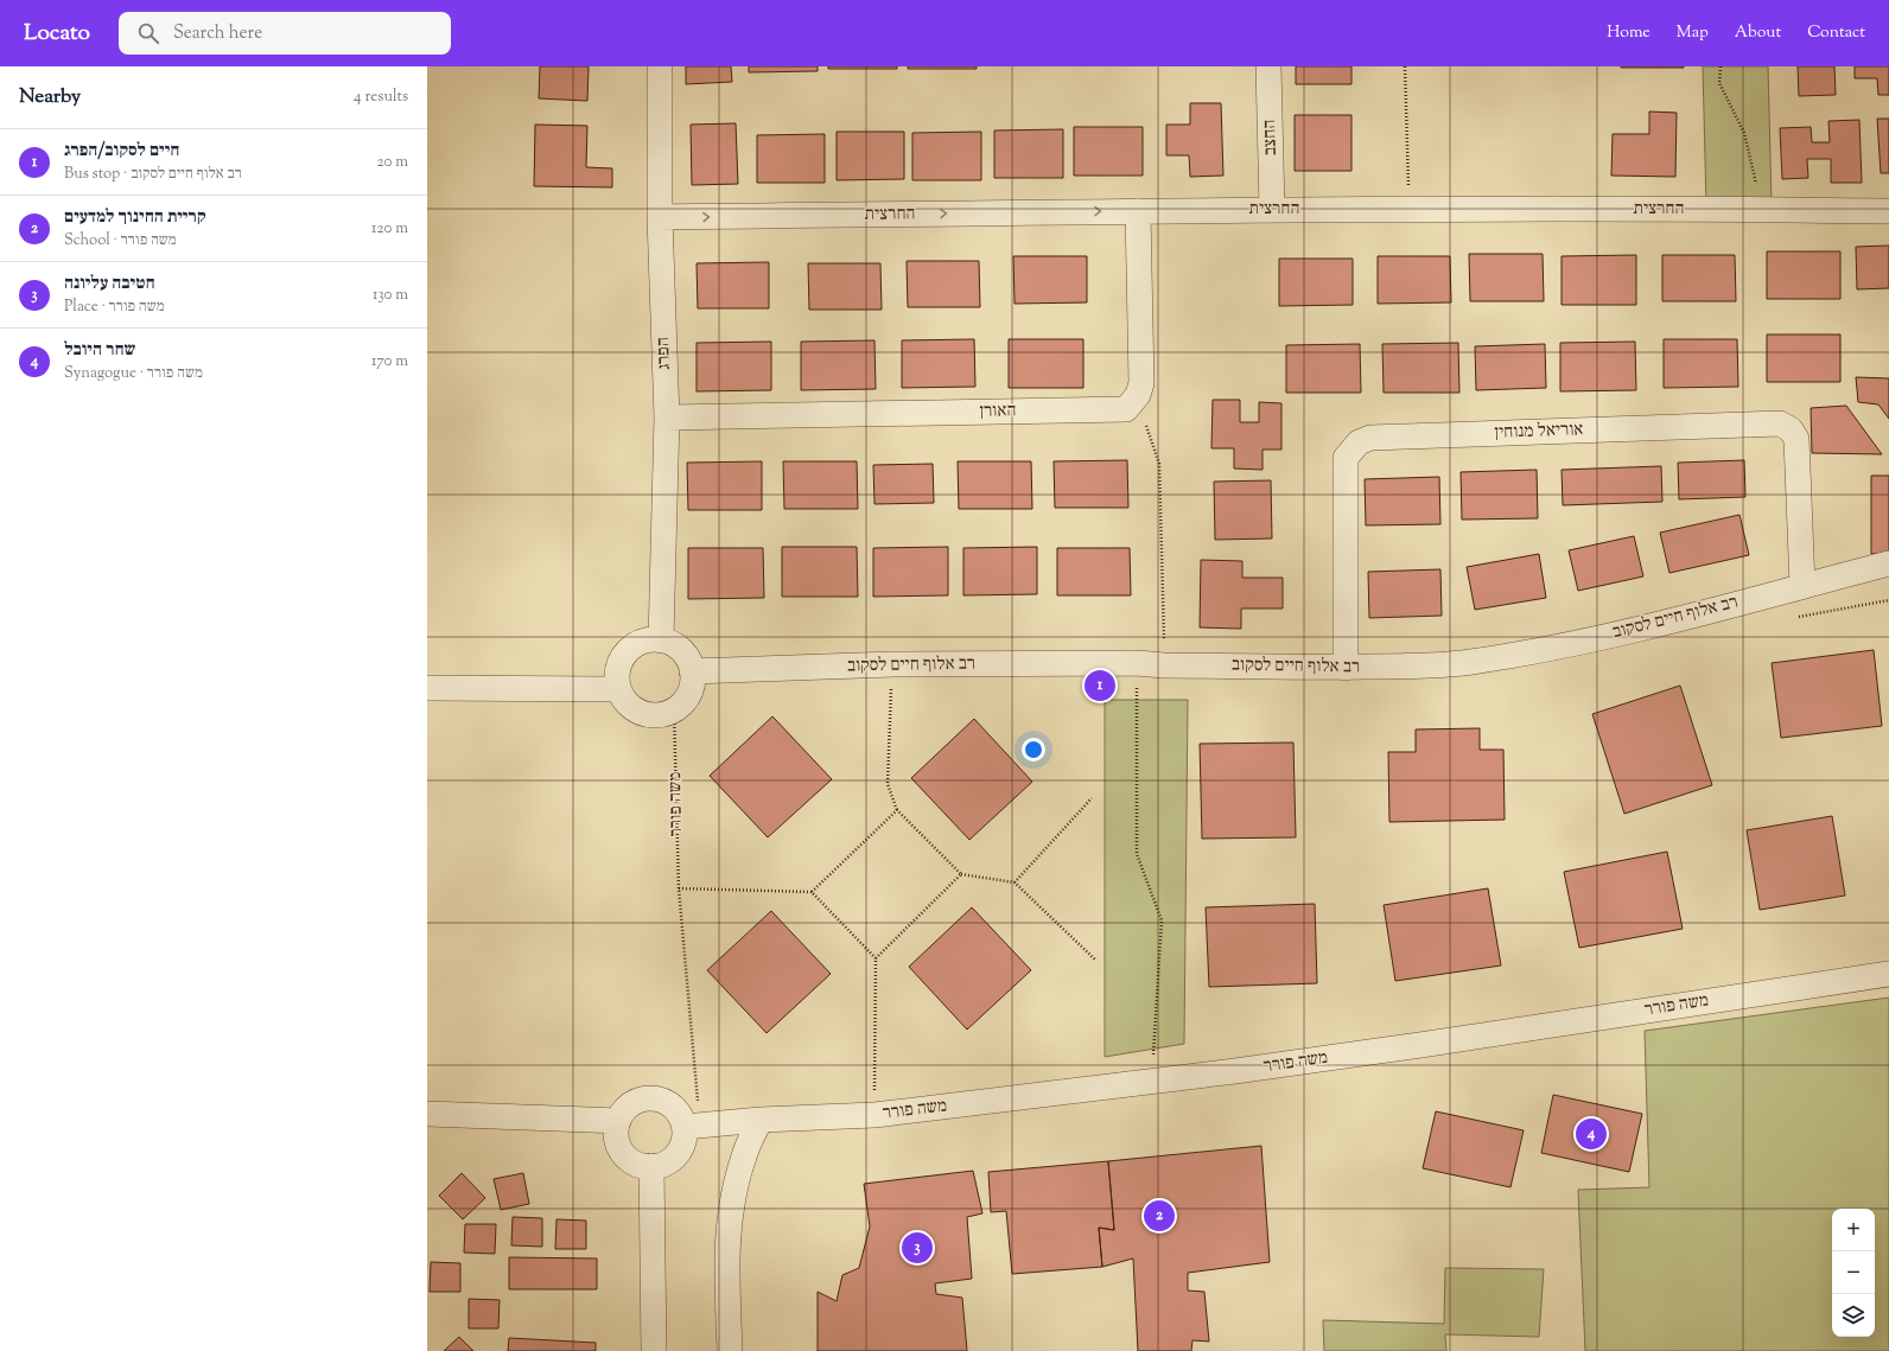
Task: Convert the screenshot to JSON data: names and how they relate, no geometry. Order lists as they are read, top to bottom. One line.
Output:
{"streets":{"street":["החצב","החרצית","הפרג","האורן","אוריאל מנוחין","רב אלוף חיים לסקוב","משה פורר"]},"crossings":[["החצב","החרצית"],["החרצית","הפרג"],["הפרג","האורן"],["הפרג","רב אלוף חיים לסקוב"],["הפרג","משה פורר"],["אוריאל מנוחין","רב אלוף חיים לסקוב"],["רב אלוף חיים לסקוב","משה פורר"]],"one_way":["החרצית"],"page":{"header":"Locato","search":"Search here","nav":["Home","Map","About","Contact"],"heading":["Nearby","4 results"],"list":[{"mark":"1","name":"חיים לסקוב/הפרג","note":"Bus stop · רב אלוף חיים לסקוב","value":"20 m"},{"mark":"2","name":"קריית החינוך למדעים","note":"School · משה פורר","value":"120 m"},{"mark":"3","name":"חטיבה עליונה","note":"Place · משה פורר","value":"130 m"},{"mark":"4","name":"שחר היובל","note":"Synagogue · משה פורר","value":"170 m"}],"pins":["1","4","2","3"],"map_buttons":["+","−"]}}
